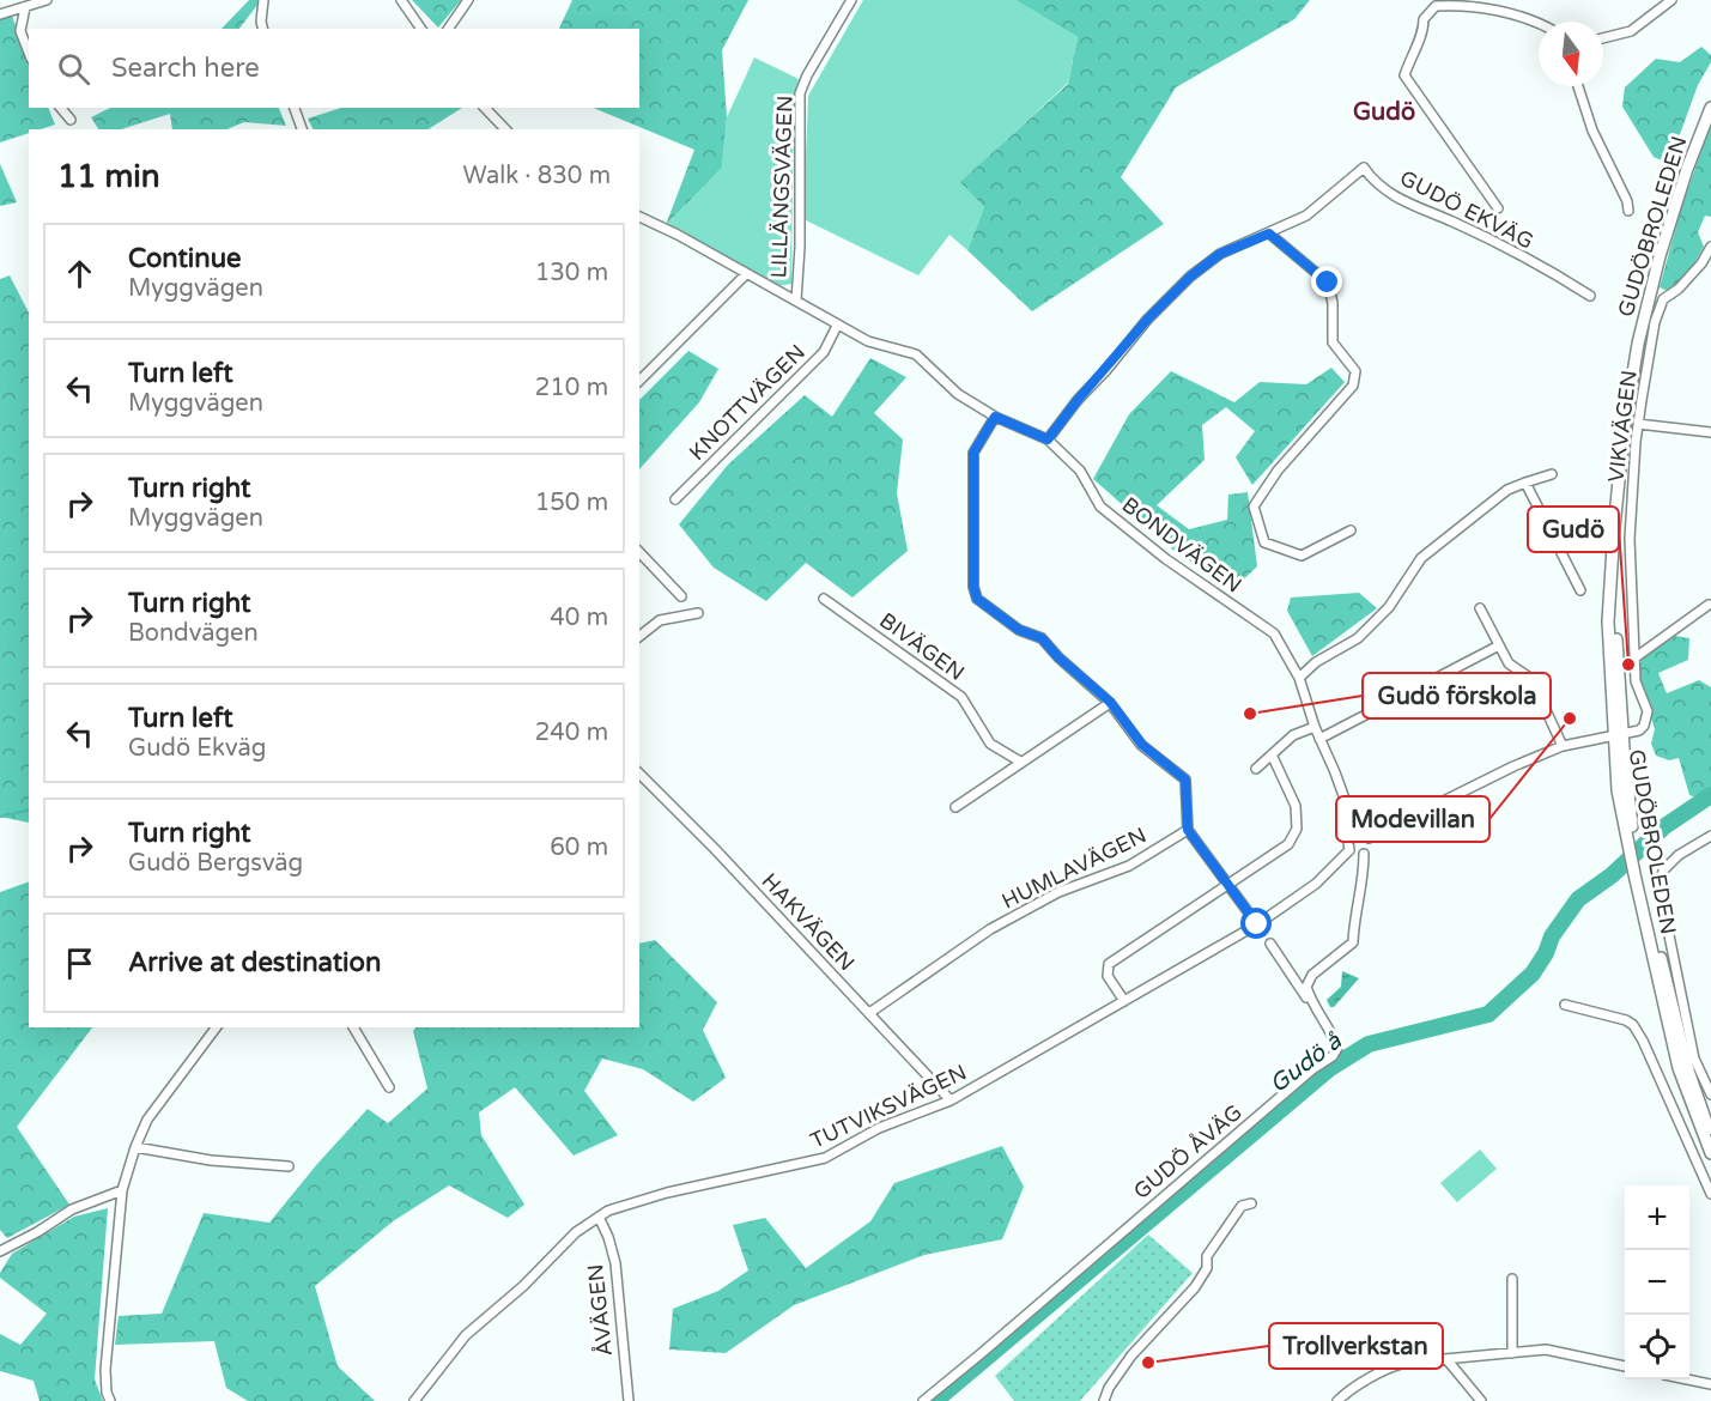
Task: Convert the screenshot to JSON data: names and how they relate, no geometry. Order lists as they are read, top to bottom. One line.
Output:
{"streets":{"main road":["GUDÖBROLEDEN"],"street":["LILLÄNGSVÄGEN","GUDÖ EKVÄG","KNOTTVÄGEN","VIKVÄGEN","BONDVÄGEN","BIVÄGEN","HUMLAVÄGEN","HAKVÄGEN","TUTVIKSVÄGEN","GUDÖ ÅVÄG","ÅVÄGEN"]},"crossings":[["LILLÄNGSVÄGEN","BONDVÄGEN"],["GUDÖ EKVÄG","BONDVÄGEN"],["GUDÖBROLEDEN","VIKVÄGEN"],["KNOTTVÄGEN","BONDVÄGEN"],["BONDVÄGEN","TUTVIKSVÄGEN"],["HUMLAVÄGEN","HAKVÄGEN"],["HAKVÄGEN","TUTVIKSVÄGEN"],["TUTVIKSVÄGEN","ÅVÄGEN"]],"districts":["Gudö"],"water":["Gudö å"],"places":["Gudö","Gudö förskola","Modevillan","Trollverkstan"],"north":"bottom","page":{"search":"Search here","heading":["11 min","Walk · 830 m"],"list":[["Continue","Myggvägen","130 m"],["Turn left","Myggvägen","210 m"],["Turn right","Myggvägen","150 m"],["Turn right","Bondvägen","40 m"],["Turn left","Gudö Ekväg","240 m"],["Turn right","Gudö Bergsväg","60 m"],"Arrive at destination"],"map_buttons":["+","−"]}}
